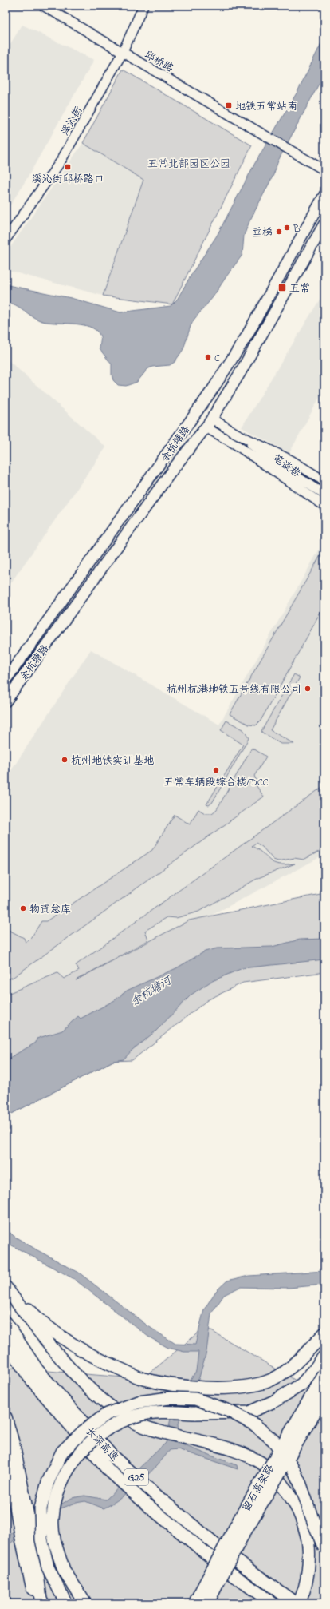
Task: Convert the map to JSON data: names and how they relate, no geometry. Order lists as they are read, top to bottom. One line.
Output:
{"streets":{"highway":["长深高速","G25","留石高架路"],"main road":["余杭塘路"],"street":["邱桥路","溪沁街","笔谈巷"]},"crossings":[["邱桥路","溪沁街"],["余杭塘路","笔谈巷"]],"water":["余杭塘河"],"parks":["五常北部园区公园"],"places":{"transit":["地铁五常站南","溪沁街邱桥路口","五常"],"other":["B","垂梯","C","杭州杭港地铁五号线有限公司","杭州地铁实训基地","五常车辆段综合楼/DCC","物资总库"]}}
